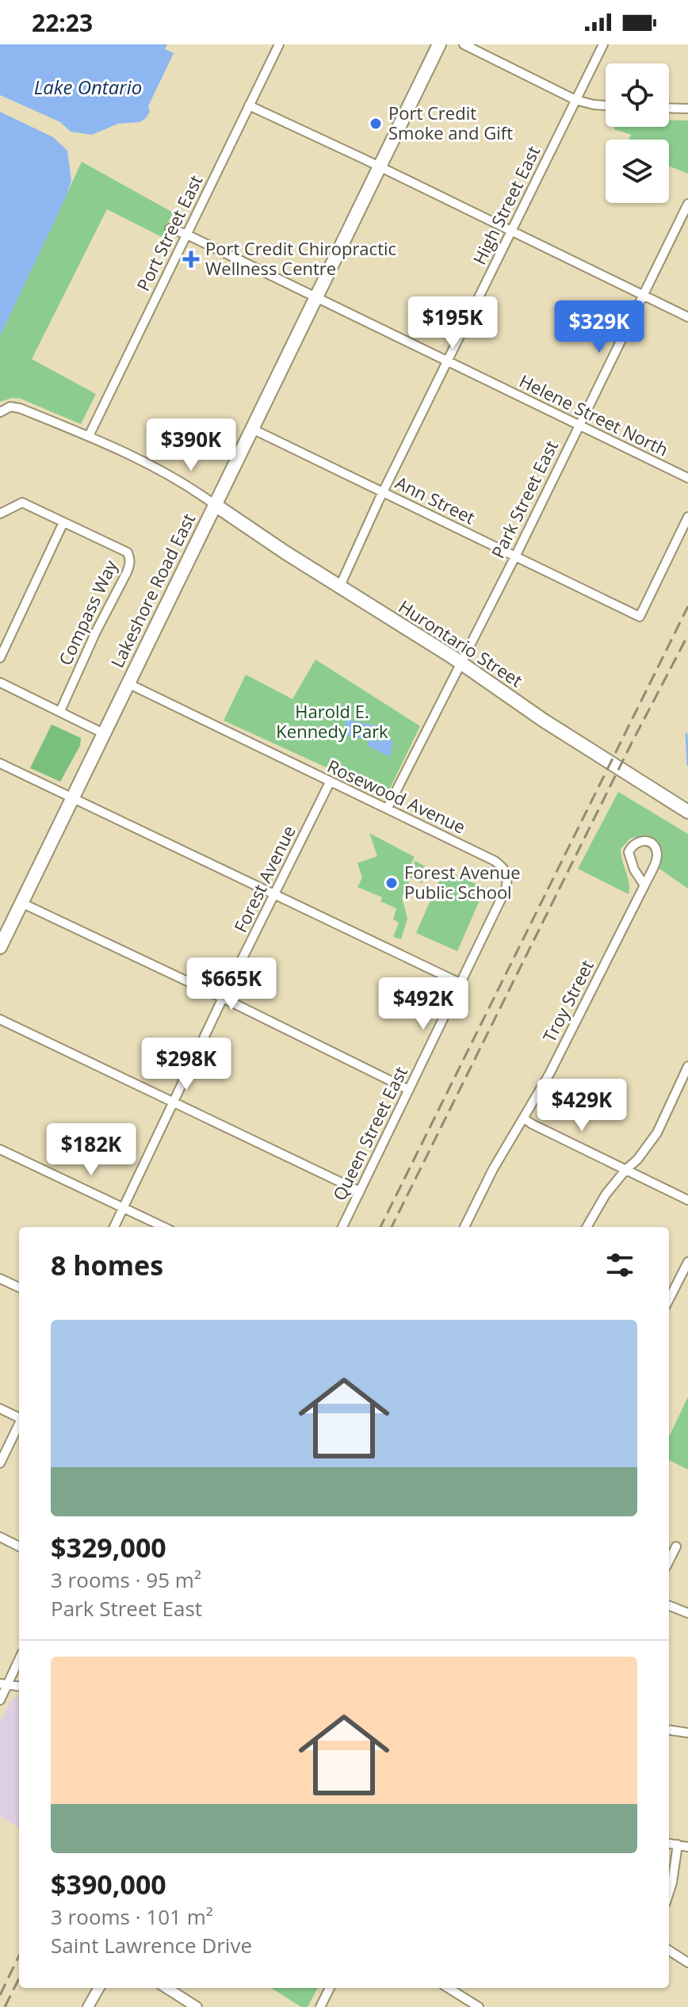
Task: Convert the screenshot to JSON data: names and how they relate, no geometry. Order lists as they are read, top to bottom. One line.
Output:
{"streets":{"main road":["Lakeshore Road East","Hurontario Street"],"street":["High Street East","Port Street East","Helene Street North","Park Street East","Ann Street","Compass Way","Rosewood Avenue","Forest Avenue","Troy Street","Queen Street East"]},"crossings":[["High Street East","Helene Street North"],["High Street East","Ann Street"],["High Street East","Hurontario Street"],["Port Street East","Helene Street North"],["Helene Street North","Park Street East"],["Helene Street North","Lakeshore Road East"],["Park Street East","Ann Street"],["Park Street East","Hurontario Street"],["Park Street East","Rosewood Avenue"],["Ann Street","Lakeshore Road East"],["Lakeshore Road East","Hurontario Street"],["Lakeshore Road East","Rosewood Avenue"],["Rosewood Avenue","Forest Avenue"],["Rosewood Avenue","Queen Street East"]],"water":["Lake Ontario"],"parks":["Harold E. Kennedy Park"],"places":{"other":["Port Credit Smoke and Gift","Forest Avenue Public School"],"health":["Port Credit Chiropractic Wellness Centre"]},"page":{"status":"22:23","price":["$195K","$329K","$390K","$665K","$492K","$298K","$429K","$182K"],"heading":"8 homes","list":[{"name":"$329,000","note":"3 rooms · 95 m² · Park Street East"},{"name":"$390,000","note":"3 rooms · 101 m² · Saint Lawrence Drive"}]}}
